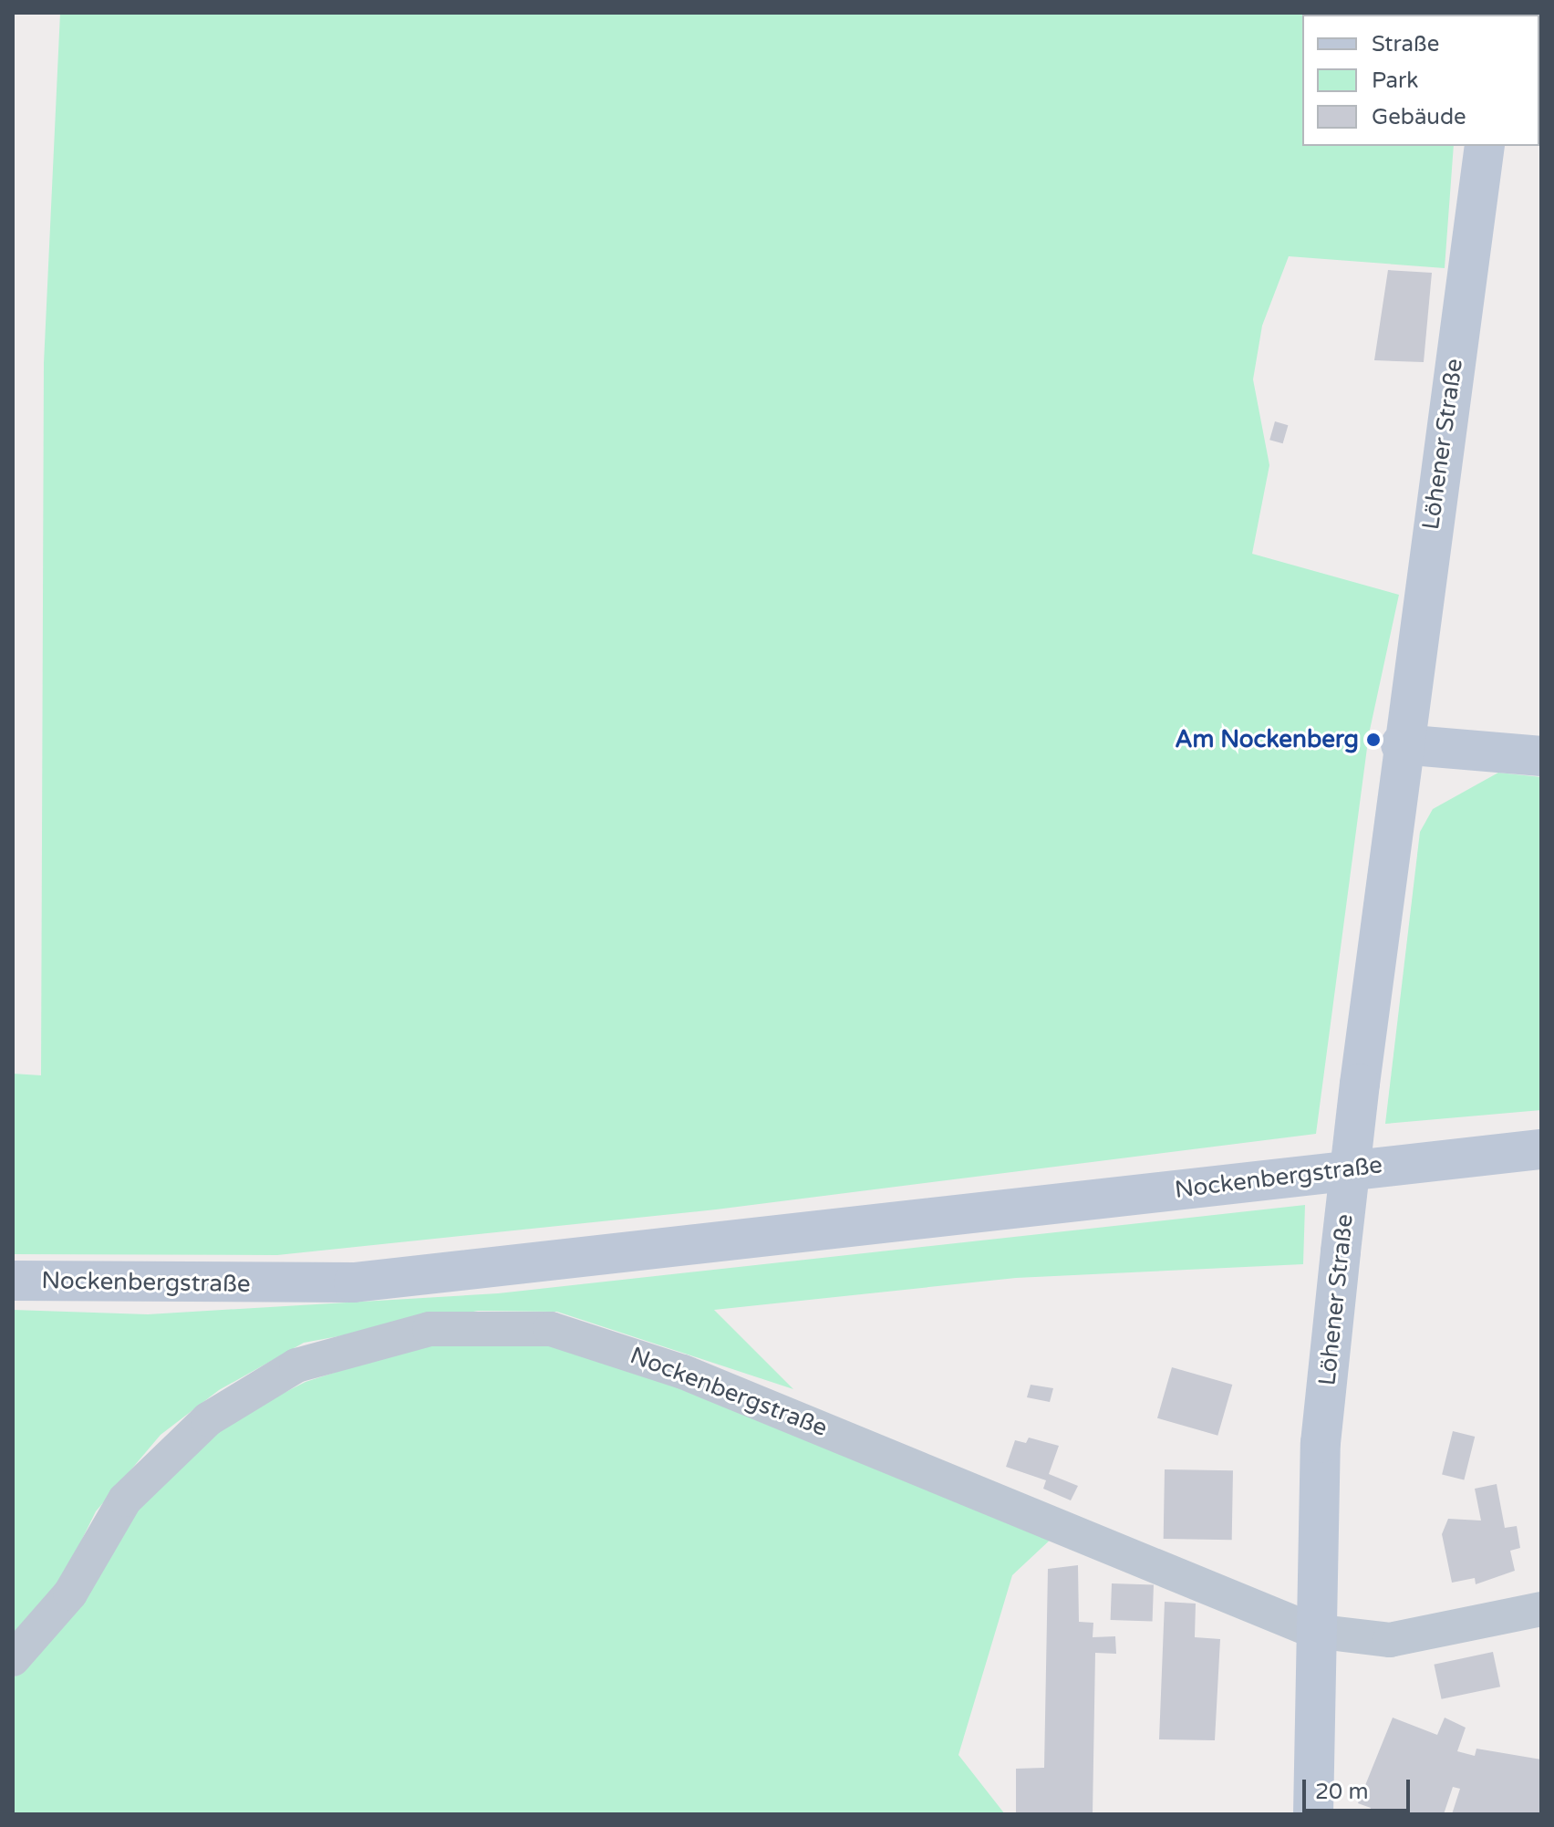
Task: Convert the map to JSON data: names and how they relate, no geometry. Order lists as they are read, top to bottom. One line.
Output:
{"streets":{"street":["Löhener Straße","Nockenbergstraße"]},"crossings":[["Löhener Straße","Nockenbergstraße"]],"places":["Am Nockenberg"],"legend":["Straße","Park","Gebäude"],"scale_bar":"20 m"}
